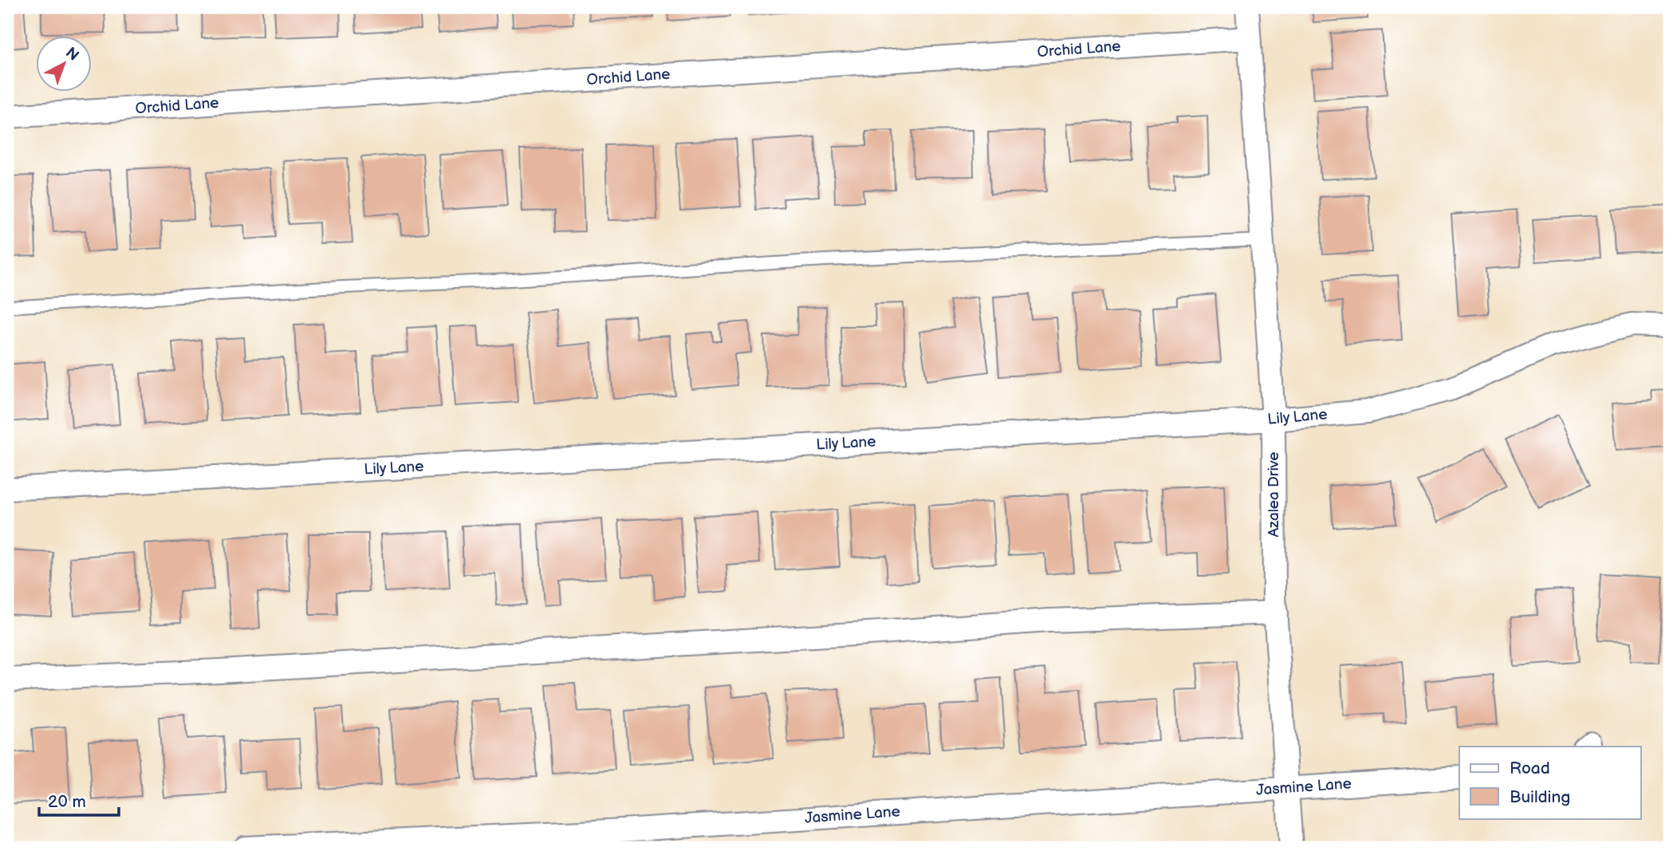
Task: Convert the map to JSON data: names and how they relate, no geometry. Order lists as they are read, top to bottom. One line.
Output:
{"streets":{"street":["Orchid Lane","Lily Lane","Azalea Drive","Jasmine Lane"]},"crossings":[["Orchid Lane","Azalea Drive"],["Lily Lane","Azalea Drive"],["Azalea Drive","Jasmine Lane"]],"legend":["Road","Building"],"scale_bar":"20 m","north":"top right"}
